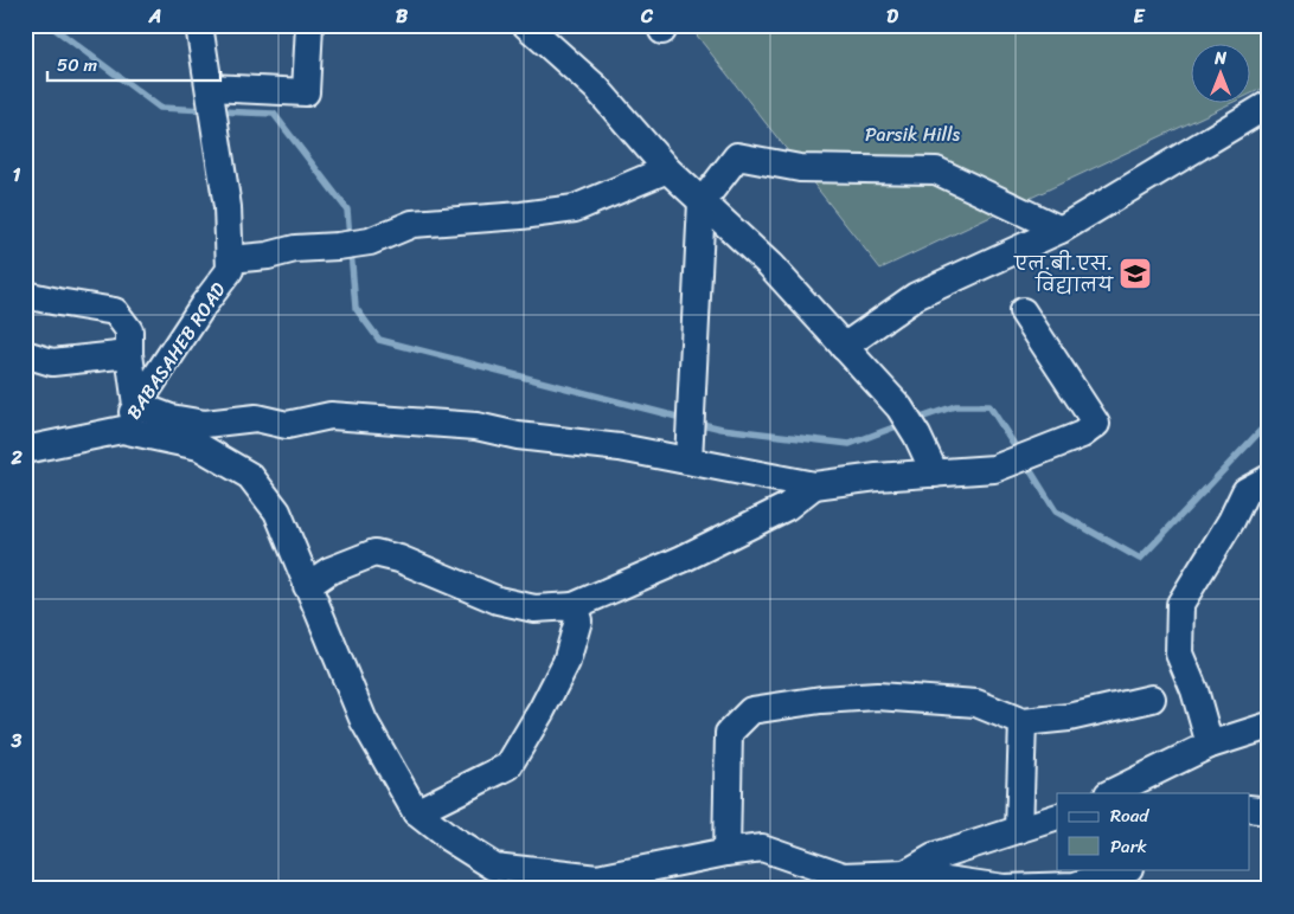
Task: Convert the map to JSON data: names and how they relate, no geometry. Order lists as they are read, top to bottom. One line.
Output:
{"streets":{"street":["BABASAHEB ROAD"]},"parks":["Parsik Hills"],"places":{"school or university":["एल.बी.एस. विद्यालय"]},"legend":["Road","Park"],"scale_bar":"50 m","north":"top","grid":{"columns":["A","B","C","D","E"],"rows":["1","2","3"]}}
